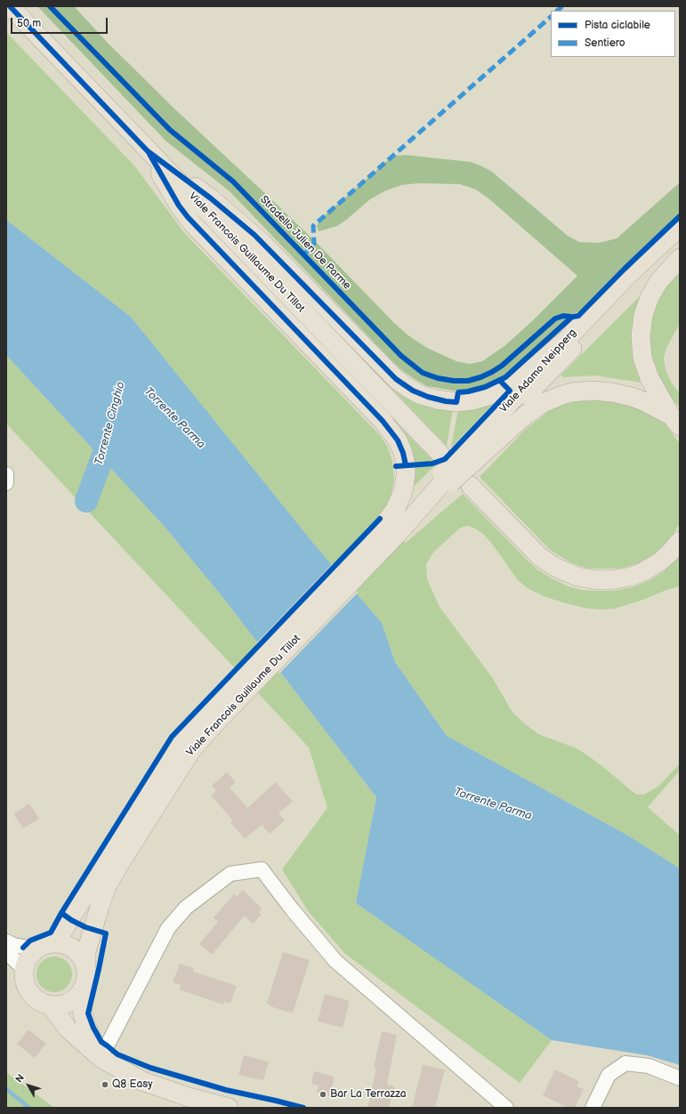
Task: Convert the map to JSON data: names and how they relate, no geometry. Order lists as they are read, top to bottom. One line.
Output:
{"streets":{"main road":["Viale Francois Guillaume Du Tillot","Viale Adamo Neipperg"],"cycle path":["Stradello Julien De Parme"]},"crossings":[["Viale Francois Guillaume Du Tillot","Viale Adamo Neipperg"]],"water":["Torrente Parma","Torrente Cinghio"],"places":["Q8 Easy","Bar La Terrazza"],"legend":["Pista ciclabile","Sentiero"],"scale_bar":"50 m","north":"top left"}
